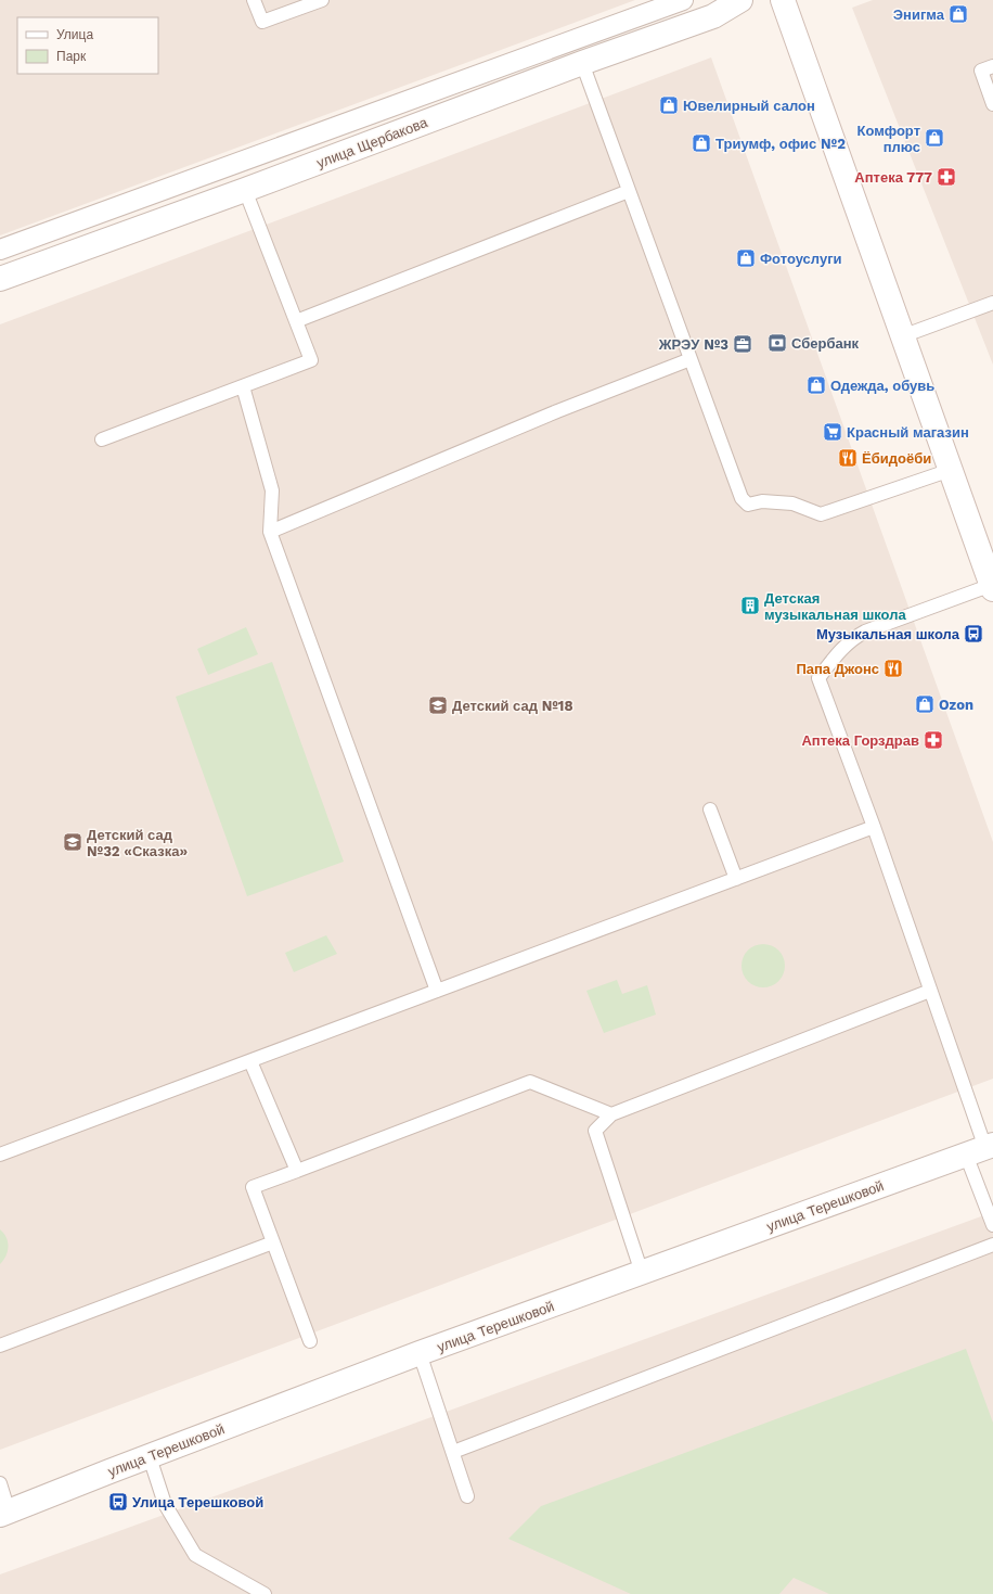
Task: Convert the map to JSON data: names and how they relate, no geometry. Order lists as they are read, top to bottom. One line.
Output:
{"streets":{"street":["улица Щербакова","улица Терешковой"]},"places":{"shop":["Энигма","Ювелирный салон","Комфорт плюс","Триумф, офис №2","Фотоуслуги","Одежда, обувь","Ozon"],"pharmacy":["Аптека 777","Аптека Горздрав"],"bank":["Сбербанк"],"office":["ЖРЭУ №3"],"supermarket":["Красный магазин"],"restaurant":["Ёбидоёби","Папа Джонс"],"building":["Детская музыкальная школа"],"bus stop":["Музыкальная школа","Улица Терешковой"],"school or university":["Детский сад №18","Детский сад №32 «Сказка»"]},"legend":["Улица","Парк"]}
